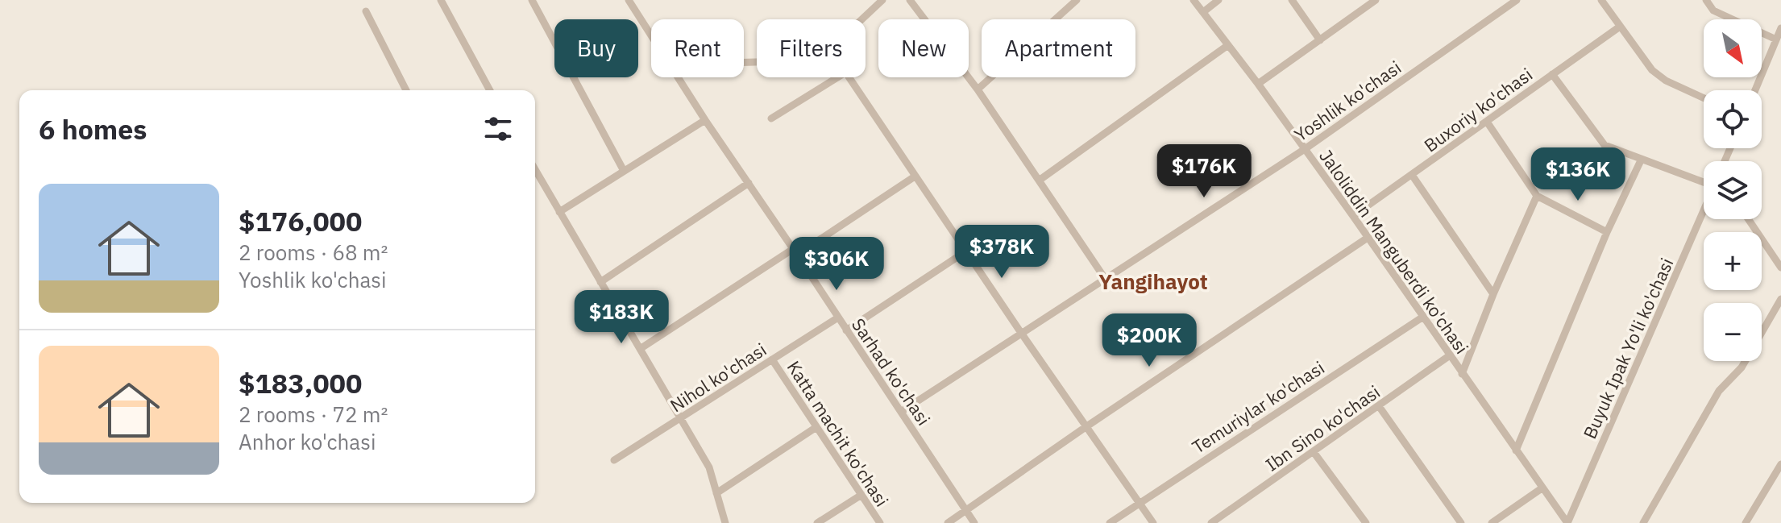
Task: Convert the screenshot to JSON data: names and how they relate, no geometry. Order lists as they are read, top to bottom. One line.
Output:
{"streets":{"street":["Yoshlik ko'chasi","Buxoriy ko'chasi","Jaloliddin Manguberdi ko'chasi","Buyuk Ipak Yo'li ko'chasi","Sarhad ko'chasi","Nihol ko'chasi","Temuriylar ko'chasi","Ibn Sino ko'chasi","Katta machit ko'chasi"]},"crossings":[["Yoshlik ko'chasi","Jaloliddin Manguberdi ko'chasi"],["Yoshlik ko'chasi","Sarhad ko'chasi"],["Buxoriy ko'chasi","Jaloliddin Manguberdi ko'chasi"],["Jaloliddin Manguberdi ko'chasi","Buyuk Ipak Yo'li ko'chasi"],["Jaloliddin Manguberdi ko'chasi","Temuriylar ko'chasi"],["Jaloliddin Manguberdi ko'chasi","Ibn Sino ko'chasi"],["Sarhad ko'chasi","Nihol ko'chasi"],["Nihol ko'chasi","Katta machit ko'chasi"]],"districts":["Yangihayot"],"north":"bottom right","page":{"map_buttons":["+","−"],"chip":["Buy","Rent","Filters","New","Apartment"],"heading":"6 homes","price":["$176K","$136K","$378K","$306K","$183K","$200K"],"list":[{"name":"$176,000","note":"2 rooms · 68 m² · Yoshlik ko'chasi"},{"name":"$183,000","note":"2 rooms · 72 m² · Anhor ko'chasi"}]}}
